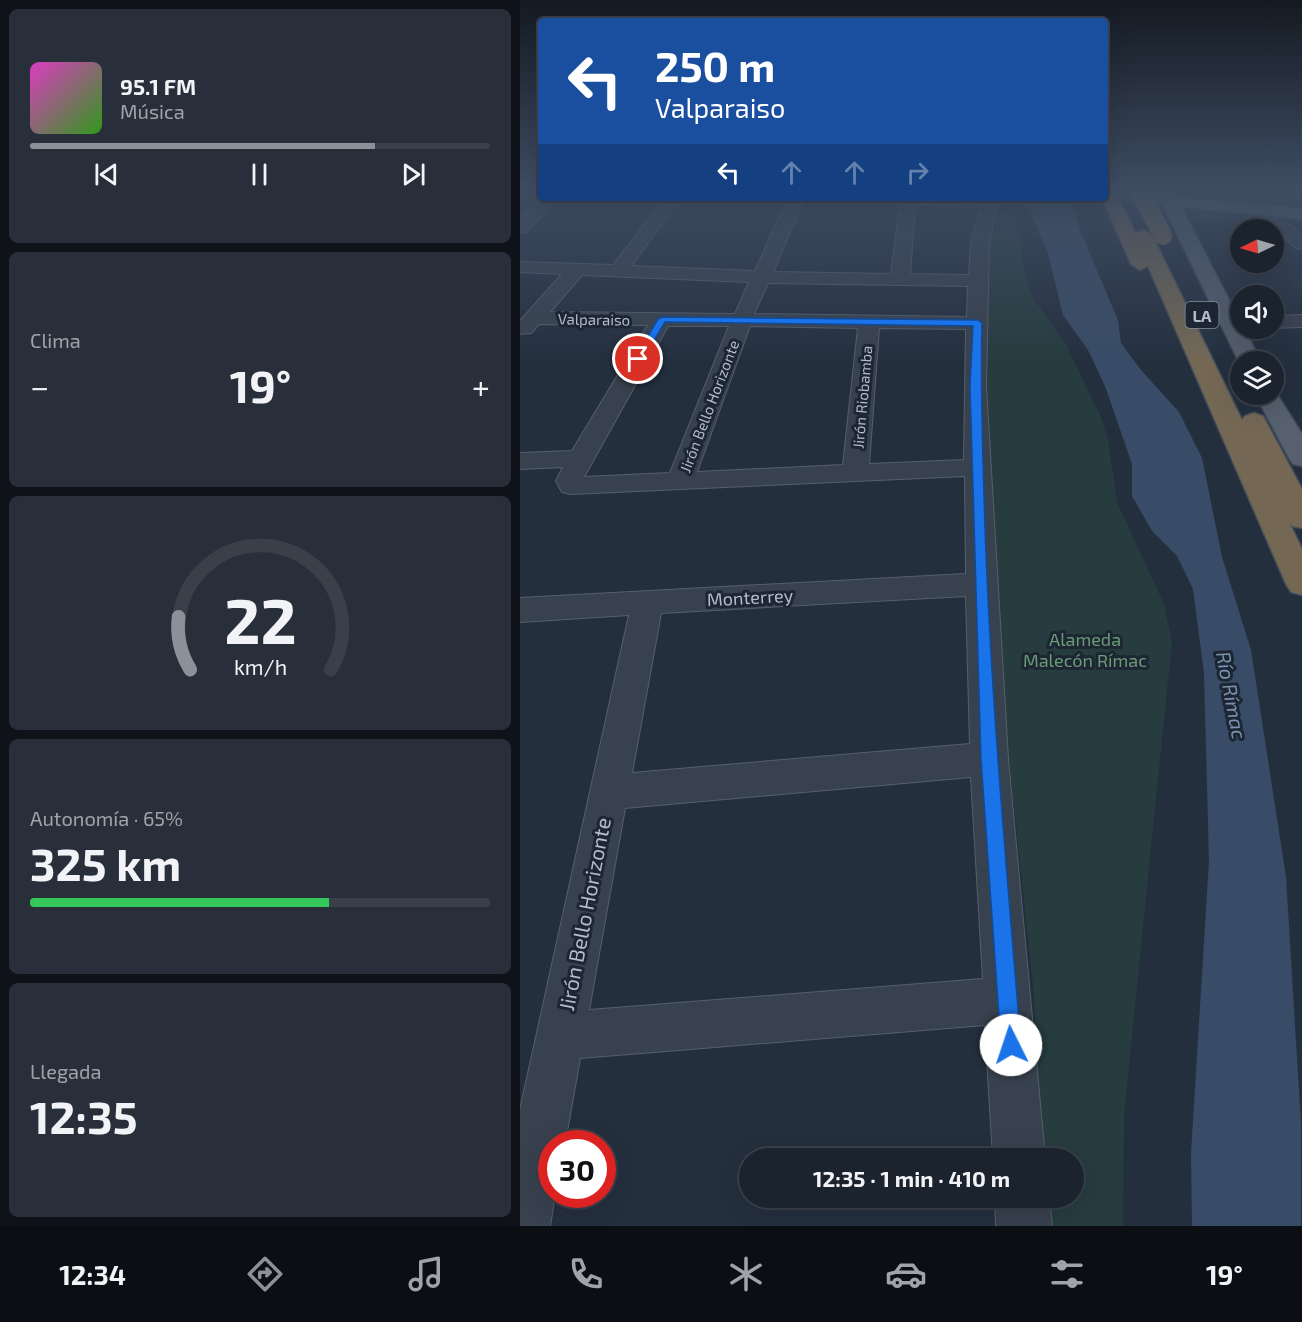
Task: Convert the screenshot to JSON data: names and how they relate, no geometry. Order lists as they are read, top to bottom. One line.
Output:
{"streets":{"highway":["LA"],"street":["Valparaiso","Jirón Riobamba","Jirón Bello Horizonte","Monterrey"]},"crossings":[["Valparaiso","Jirón Riobamba"],["Valparaiso","Jirón Bello Horizonte"],["Jirón Bello Horizonte","Monterrey"]],"water":["Río Rímac"],"parks":["Alameda Malecón Rímac"],"north":"left","page":{"turn":["250 m","Valparaiso"],"song":["95.1 FM","Música"],"tile":["Clima",["Autonomía · 65%","325 km"],["Llegada","12:35"]],"heat":["−","19°","+"],"limit":"30","trip":"12:35 · 1 min · 410 m","tabs":["12:34","19°"],"gauge":["22","km/h"]}}
